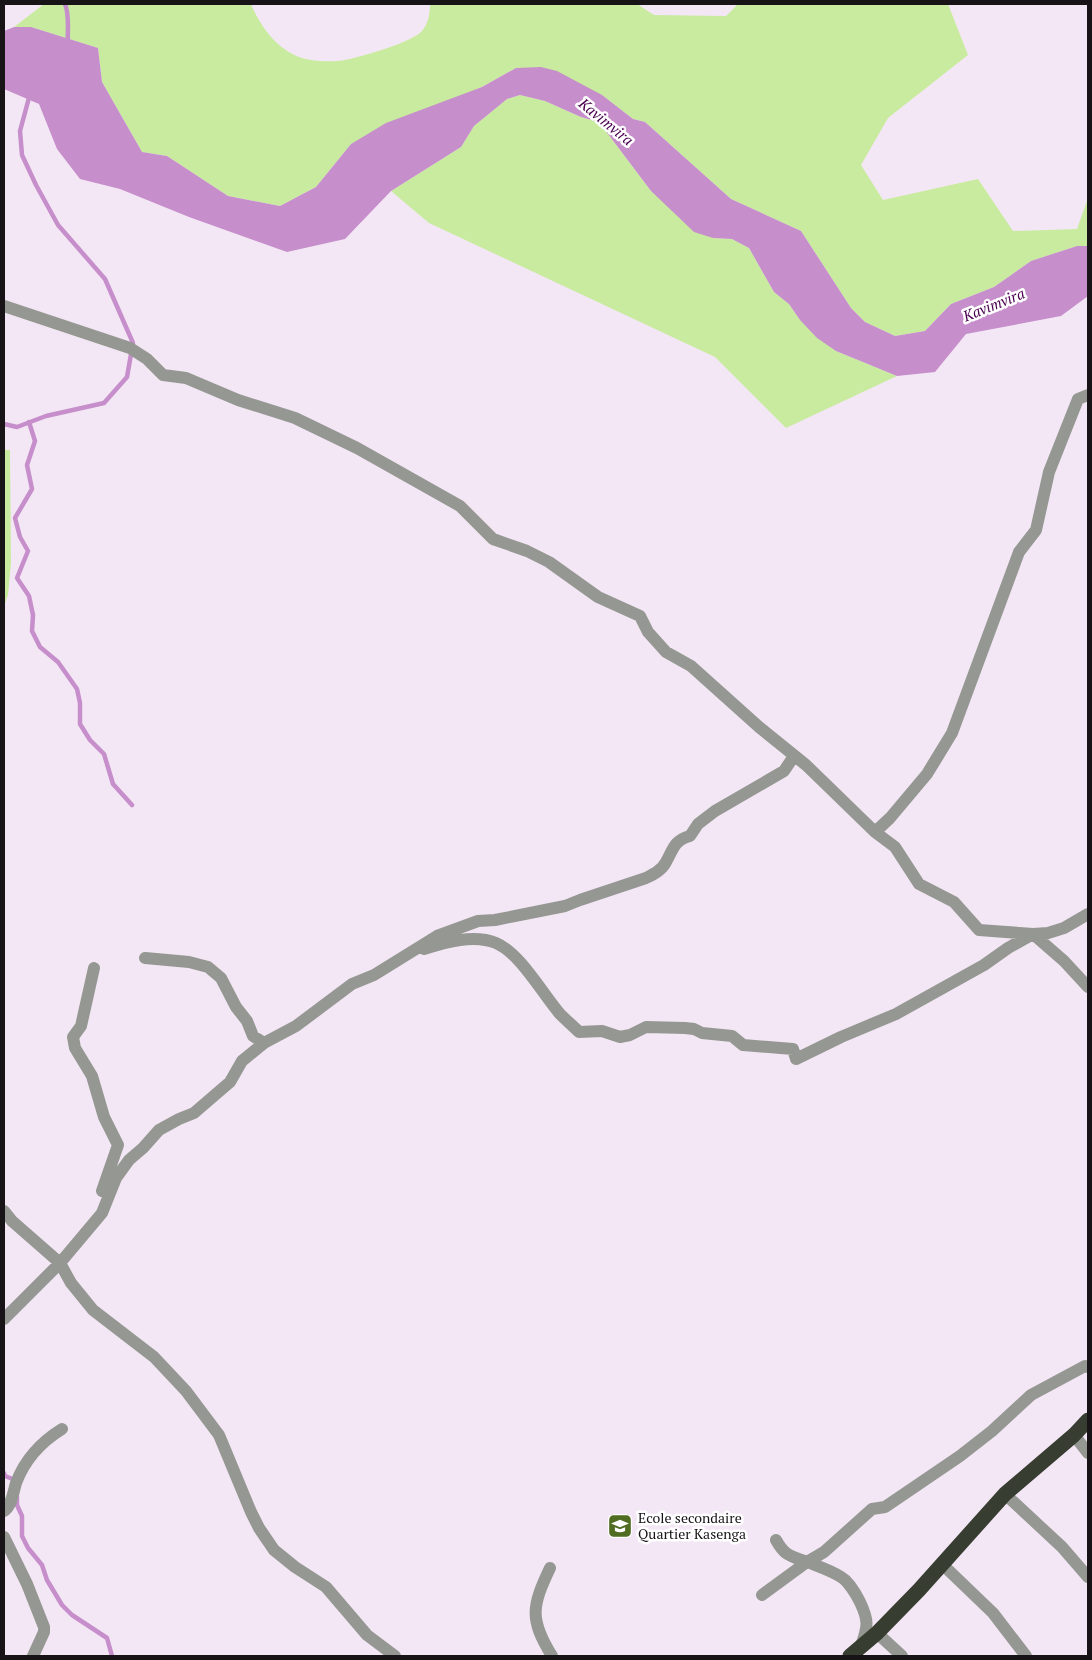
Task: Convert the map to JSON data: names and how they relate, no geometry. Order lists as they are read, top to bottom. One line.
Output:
{"water":["Kavimvira"],"places":{"school or university":["Ecole secondaire Quartier Kasenga"]}}
